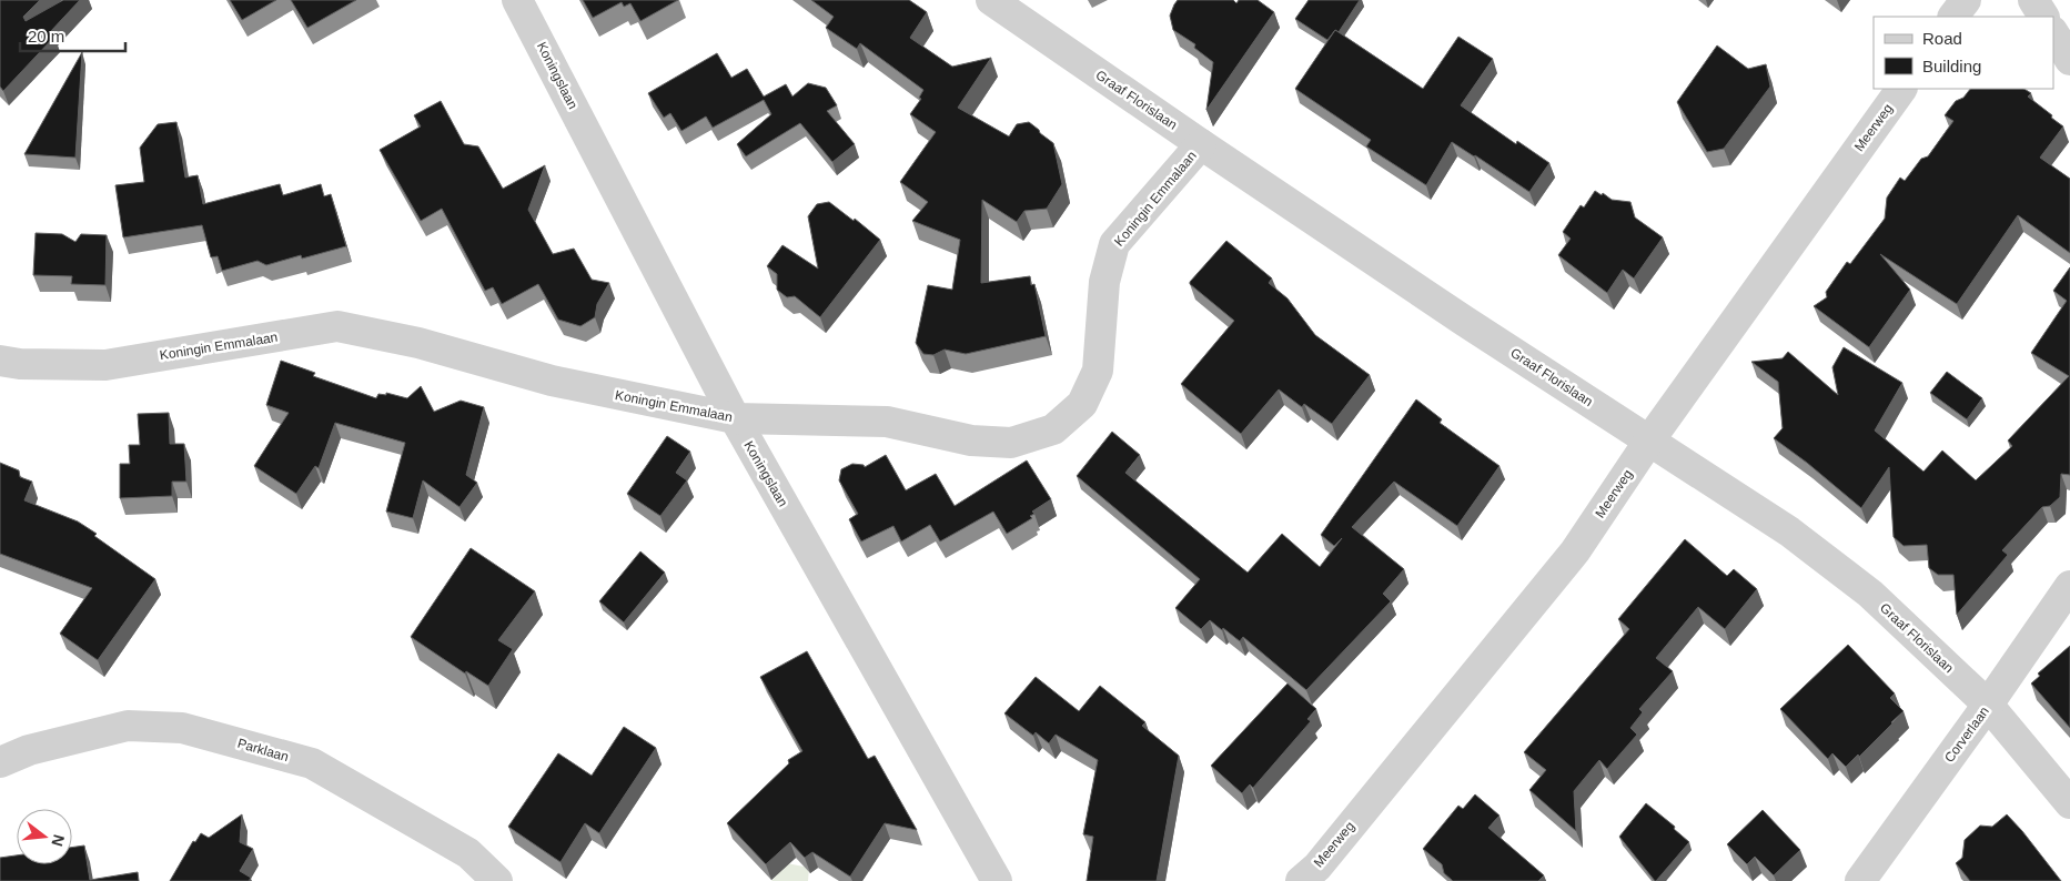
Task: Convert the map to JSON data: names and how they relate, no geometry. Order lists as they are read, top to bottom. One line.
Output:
{"streets":{"street":["Koningslaan","Graaf Florislaan","Meerweg","Koningin Emmalaan","Corverlaan","Parklaan"]},"crossings":[["Koningslaan","Koningin Emmalaan"],["Graaf Florislaan","Meerweg"],["Graaf Florislaan","Koningin Emmalaan"],["Graaf Florislaan","Corverlaan"]],"legend":["Road","Building"],"scale_bar":"20 m","north":"right"}
